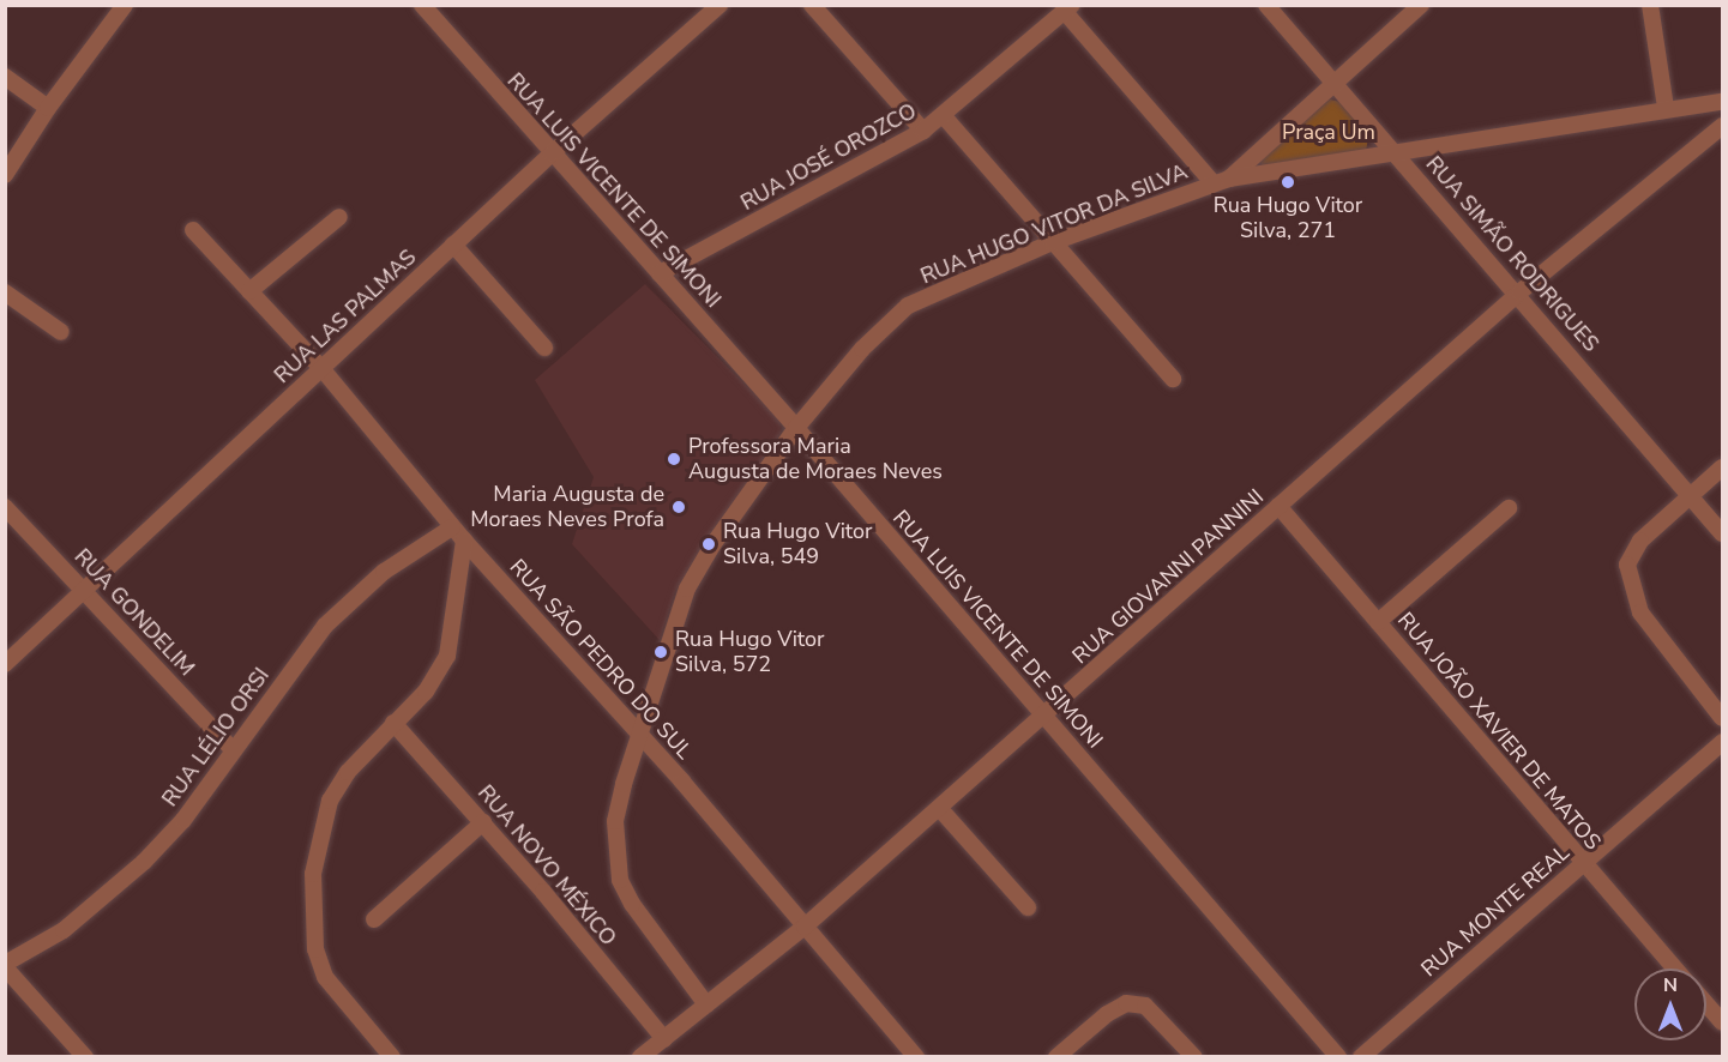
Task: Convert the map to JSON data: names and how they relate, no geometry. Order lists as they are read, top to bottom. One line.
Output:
{"streets":{"street":["RUA JOSÉ OROZCO","RUA LUIS VICENTE DE SIMONI","RUA HUGO VITOR DA SILVA","RUA SIMÃO RODRIGUES","RUA LAS PALMAS","RUA GIOVANNI PANNINI","RUA GONDELIM","RUA SÃO PEDRO DO SUL","RUA JOÃO XAVIER DE MATOS","RUA LÉLIO ORSI","RUA NOVO MÉXICO","RUA MONTE REAL"]},"crossings":[["RUA JOSÉ OROZCO","RUA LUIS VICENTE DE SIMONI"],["RUA LUIS VICENTE DE SIMONI","RUA HUGO VITOR DA SILVA"],["RUA LUIS VICENTE DE SIMONI","RUA LAS PALMAS"],["RUA LUIS VICENTE DE SIMONI","RUA GIOVANNI PANNINI"],["RUA HUGO VITOR DA SILVA","RUA SIMÃO RODRIGUES"],["RUA HUGO VITOR DA SILVA","RUA GIOVANNI PANNINI"],["RUA HUGO VITOR DA SILVA","RUA SÃO PEDRO DO SUL"],["RUA SIMÃO RODRIGUES","RUA GIOVANNI PANNINI"],["RUA LAS PALMAS","RUA GONDELIM"],["RUA LAS PALMAS","RUA SÃO PEDRO DO SUL"],["RUA GIOVANNI PANNINI","RUA SÃO PEDRO DO SUL"],["RUA GIOVANNI PANNINI","RUA JOÃO XAVIER DE MATOS"],["RUA GIOVANNI PANNINI","RUA NOVO MÉXICO"],["RUA GONDELIM","RUA LÉLIO ORSI"],["RUA SÃO PEDRO DO SUL","RUA LÉLIO ORSI"],["RUA JOÃO XAVIER DE MATOS","RUA MONTE REAL"]],"parks":["Praça Um"],"places":["Rua Hugo Vitor Silva, 271","Professora Maria Augusta de Moraes Neves","Maria Augusta de Moraes Neves Profa","Rua Hugo Vitor Silva, 549","Rua Hugo Vitor Silva, 572"],"north":"top"}
